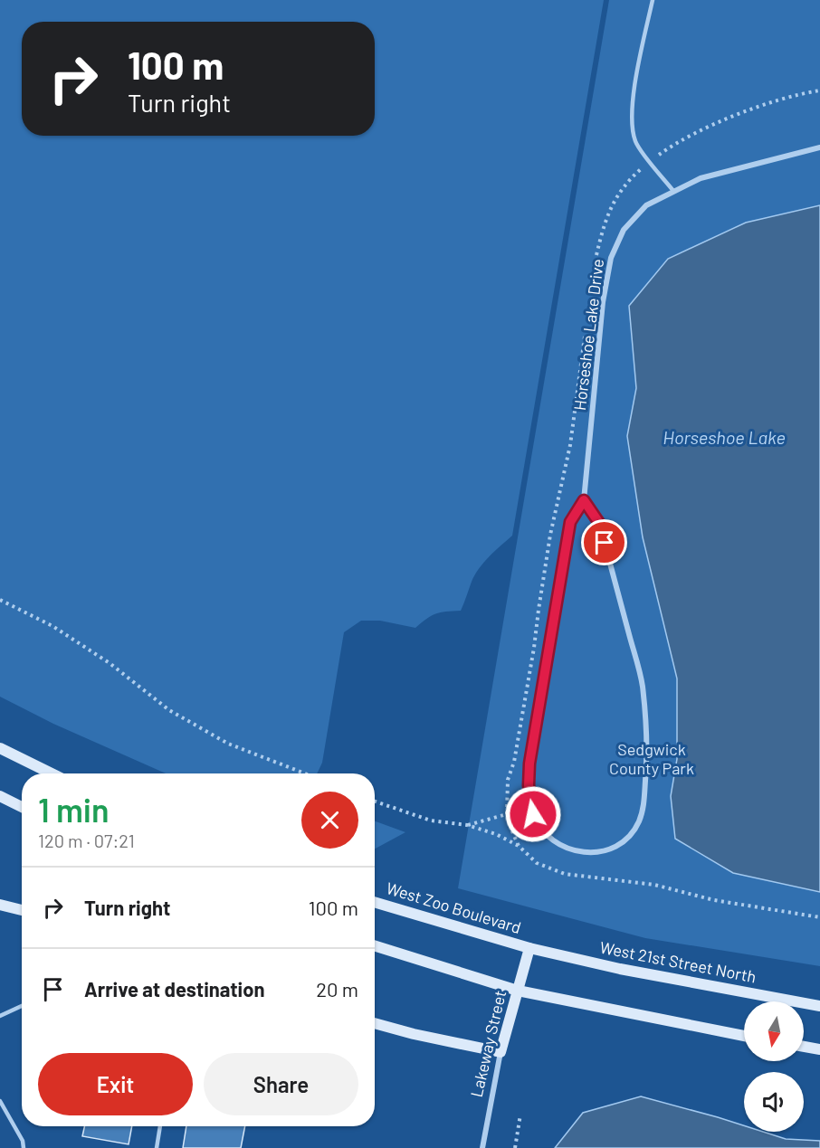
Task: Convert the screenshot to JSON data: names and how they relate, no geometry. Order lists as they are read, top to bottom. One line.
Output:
{"streets":{"main road":["West Zoo Boulevard","West 21st Street North","Lakeway Street"],"street":["Horseshoe Lake Drive"]},"crossings":[["West Zoo Boulevard","West 21st Street North"],["West Zoo Boulevard","Lakeway Street"],["West 21st Street North","Lakeway Street"]],"water":["Horseshoe Lake"],"parks":["Sedgwick County Park"],"north":"bottom","page":{"turn":["100 m","Turn right"],"heading":["1 min","120 m · 07:21"],"list":[{"name":"Turn right","value":"100 m"},{"name":"Arrive at destination","value":"20 m"}],"buttons":["Exit","Share"]}}
